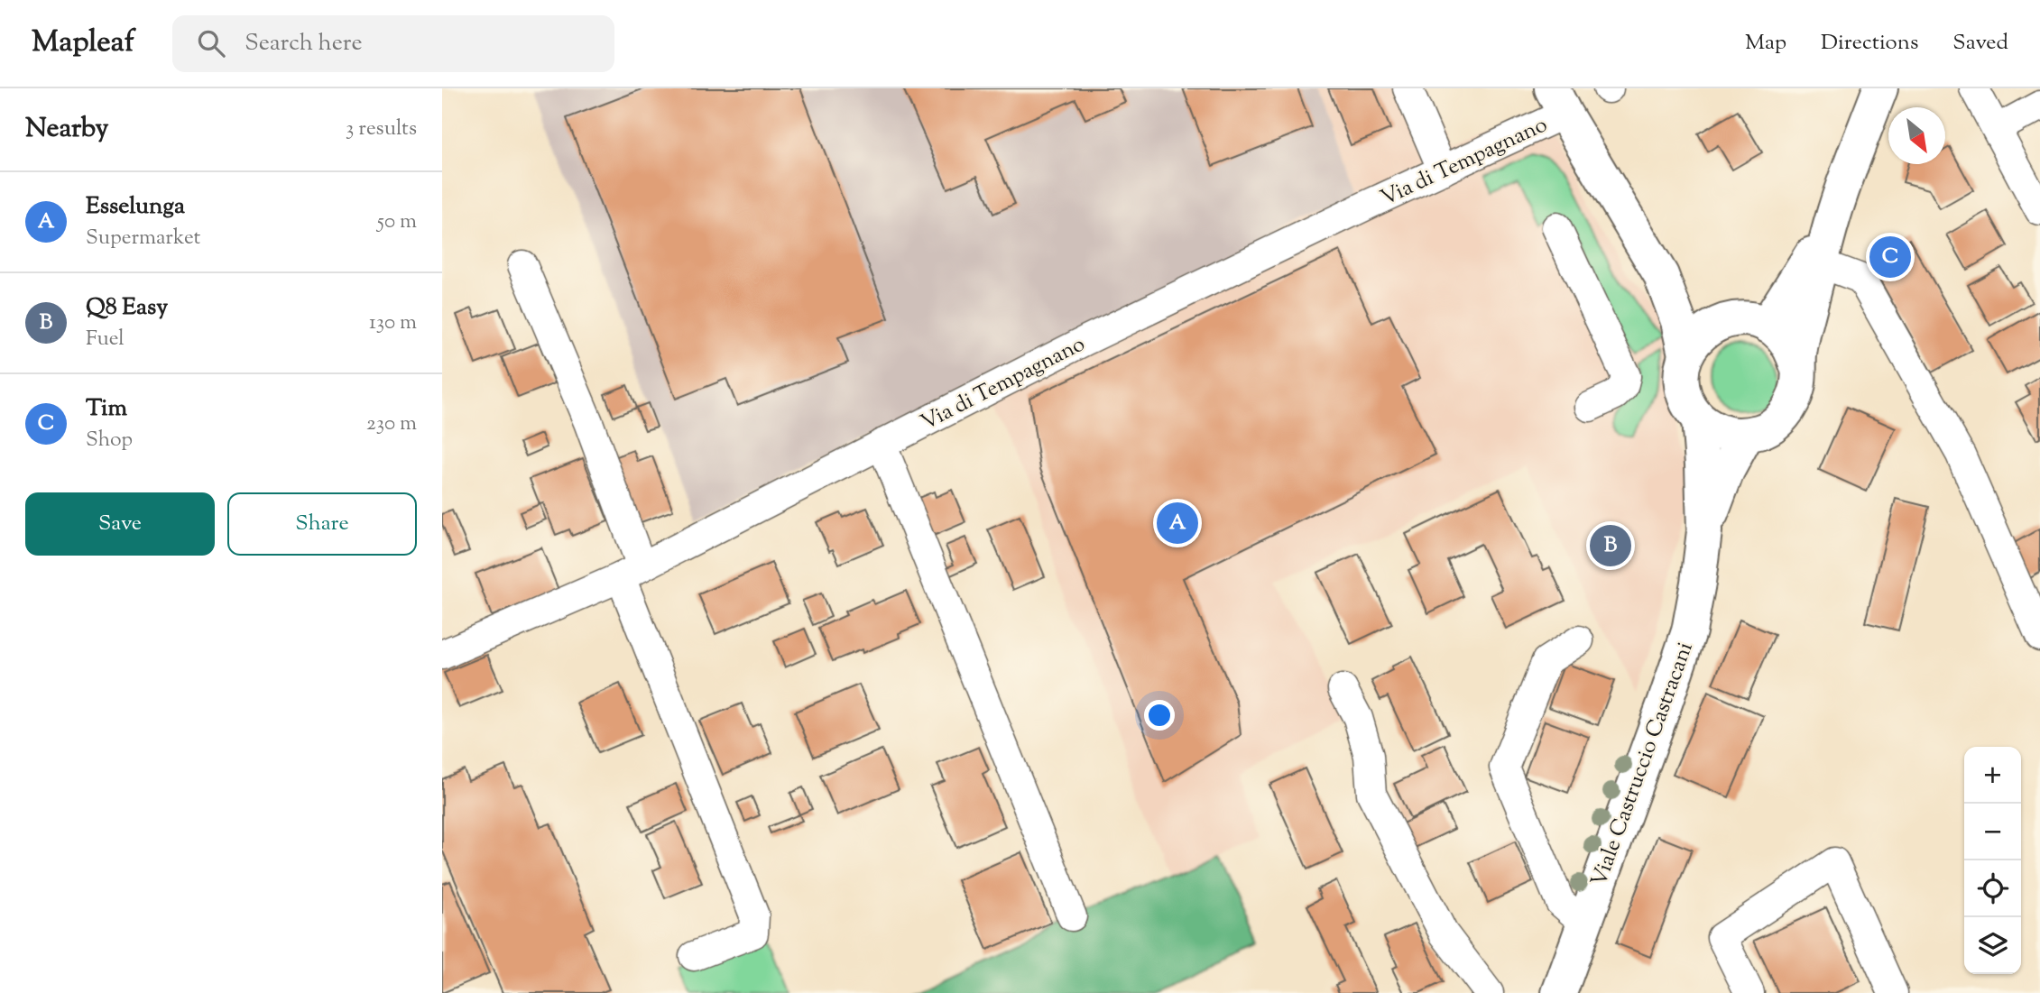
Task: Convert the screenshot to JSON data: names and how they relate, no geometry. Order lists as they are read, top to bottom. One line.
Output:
{"streets":{"main road":["Viale Castruccio Castracani"],"street":["Via di Tempagnano"]},"north":"bottom right","page":{"header":"Mapleaf","search":"Search here","nav":["Map","Directions","Saved"],"heading":["Nearby","3 results"],"list":[{"mark":"A","name":"Esselunga","note":"Supermarket","value":"50 m"},{"mark":"B","name":"Q8 Easy","note":"Fuel","value":"130 m"},{"mark":"C","name":"Tim","note":"Shop","value":"230 m"}],"pins":["C","A","B"],"buttons":["Save","Share"],"map_buttons":["+","−"]}}
